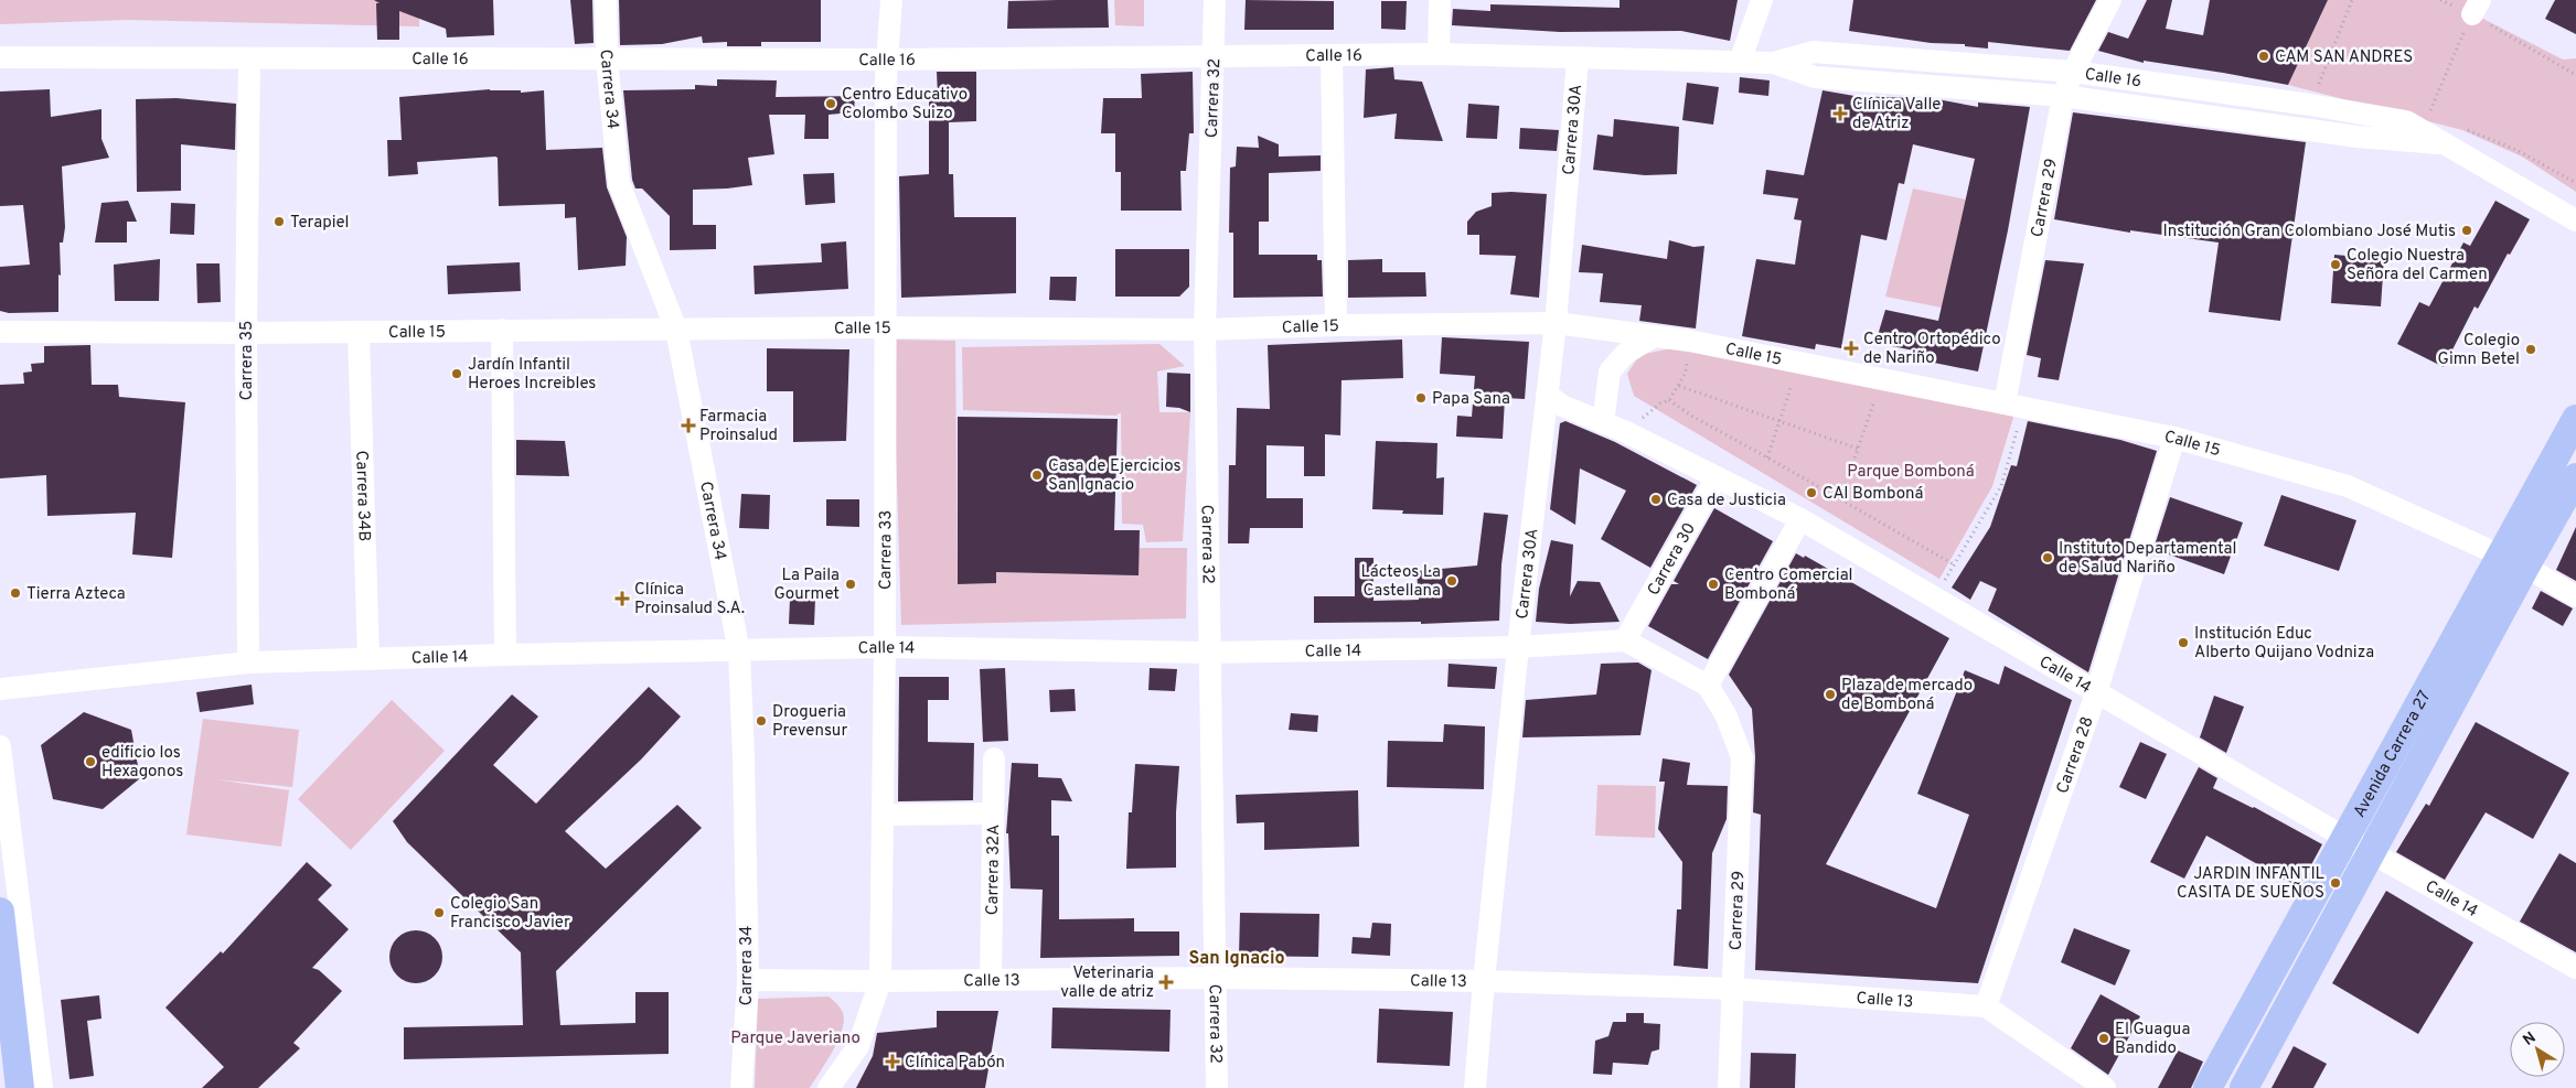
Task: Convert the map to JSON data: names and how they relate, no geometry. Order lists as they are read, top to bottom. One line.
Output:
{"streets":{"main road":["Avenida Carrera 27"],"street":["Calle 16","Carrera 34","Carrera 32","Carrera 30A","Carrera 29","Calle 15","Carrera 35","Carrera 34B","Carrera 33","Carrera 30","Calle 14","Carrera 28","Carrera 32A","Calle 13"]},"crossings":[["Calle 16","Carrera 34"],["Calle 16","Carrera 32"],["Calle 16","Carrera 30A"],["Calle 16","Carrera 29"],["Calle 16","Carrera 35"],["Calle 16","Carrera 33"],["Carrera 34","Calle 15"],["Carrera 34","Calle 14"],["Carrera 34","Calle 13"],["Carrera 32","Calle 15"],["Carrera 32","Calle 14"],["Carrera 32","Calle 13"],["Carrera 30A","Calle 15"],["Carrera 30A","Calle 14"],["Carrera 30A","Calle 13"],["Carrera 29","Calle 15"],["Carrera 29","Calle 13"],["Calle 15","Carrera 35"],["Calle 15","Carrera 34B"],["Calle 15","Carrera 33"],["Calle 15","Avenida Carrera 27"],["Calle 15","Carrera 28"],["Carrera 35","Calle 14"],["Carrera 34B","Calle 14"],["Carrera 33","Calle 14"],["Carrera 33","Calle 13"],["Carrera 30","Calle 14"],["Calle 14","Avenida Carrera 27"],["Calle 14","Carrera 28"],["Carrera 28","Calle 13"],["Carrera 32A","Calle 13"]],"districts":["San Ignacio"],"parks":["Parque Bomboná","Parque Javeriano"],"places":{"other":["CAM SAN ANDRES","Centro Educativo Colombo Suizo","Terapiel","Institución Gran Colombiano José Mutis","Colegio Nuestra Señora del Carmen","Colegio Gimn Betel","Jardín Infantil Heroes Increibles","Papa Sana","Casa de Ejercicios San Ignacio","CAI Bomboná","Casa de Justicia","Instituto Departamental de Salud Nariño","Lácteos La Castellana","La Paila Gourmet","Centro Comercial Bomboná","Tierra Azteca","Institución Educ Alberto Quijano Vodniza","Plaza de mercado de Bomboná","Drogueria Prevensur","edificio los Hexagonos","JARDIN INFANTIL CASITA DE SUEÑOS","Colegio San Francisco Javier","El Guagua Bandido"],"health":["Clínica Valle de Atriz","Centro Ortopédico de Nariño","Farmacia Proinsalud","Clínica Proinsalud S.A.","Veterinaria valle de atriz","Clínica Pabón"]},"north":"top left"}
